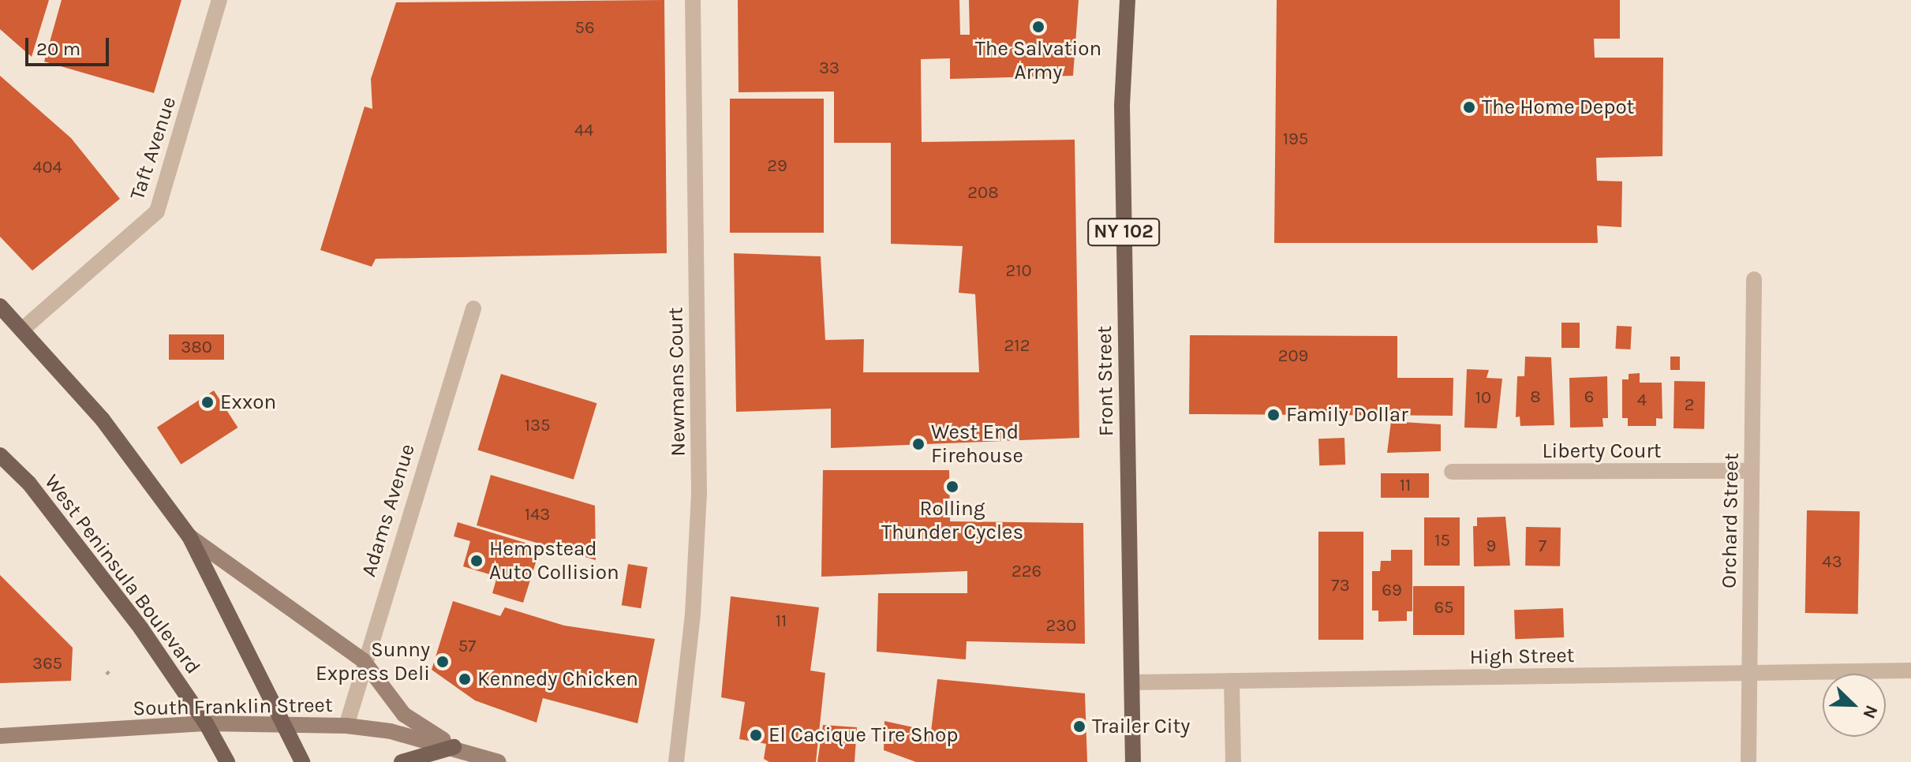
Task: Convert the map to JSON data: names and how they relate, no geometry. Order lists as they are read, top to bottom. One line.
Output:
{"streets":{"main road":["NY 102","Front Street","West Peninsula Boulevard","South Franklin Street"],"street":["Taft Avenue","Newmans Court","Liberty Court","Adams Avenue","Orchard Street","High Street"]},"crossings":[["Front Street","High Street"],["Liberty Court","Orchard Street"],["Adams Avenue","South Franklin Street"],["Orchard Street","High Street"],["West Peninsula Boulevard","South Franklin Street"]],"places":["The Salvation Army","The Home Depot","Exxon","Family Dollar","West End Firehouse","Rolling Thunder Cycles","Hempstead Auto Collision","Sunny Express Deli","Kennedy Chicken","Trailer City","El Cacique Tire Shop"],"house_numbers":["56","33","44","195","29","404","208","210","212","380","209","8","6","10","4","2","135","11","143","15","9","7","43","226","73","69","65","11","230","57","365"],"scale_bar":"20 m","north":"bottom right"}
